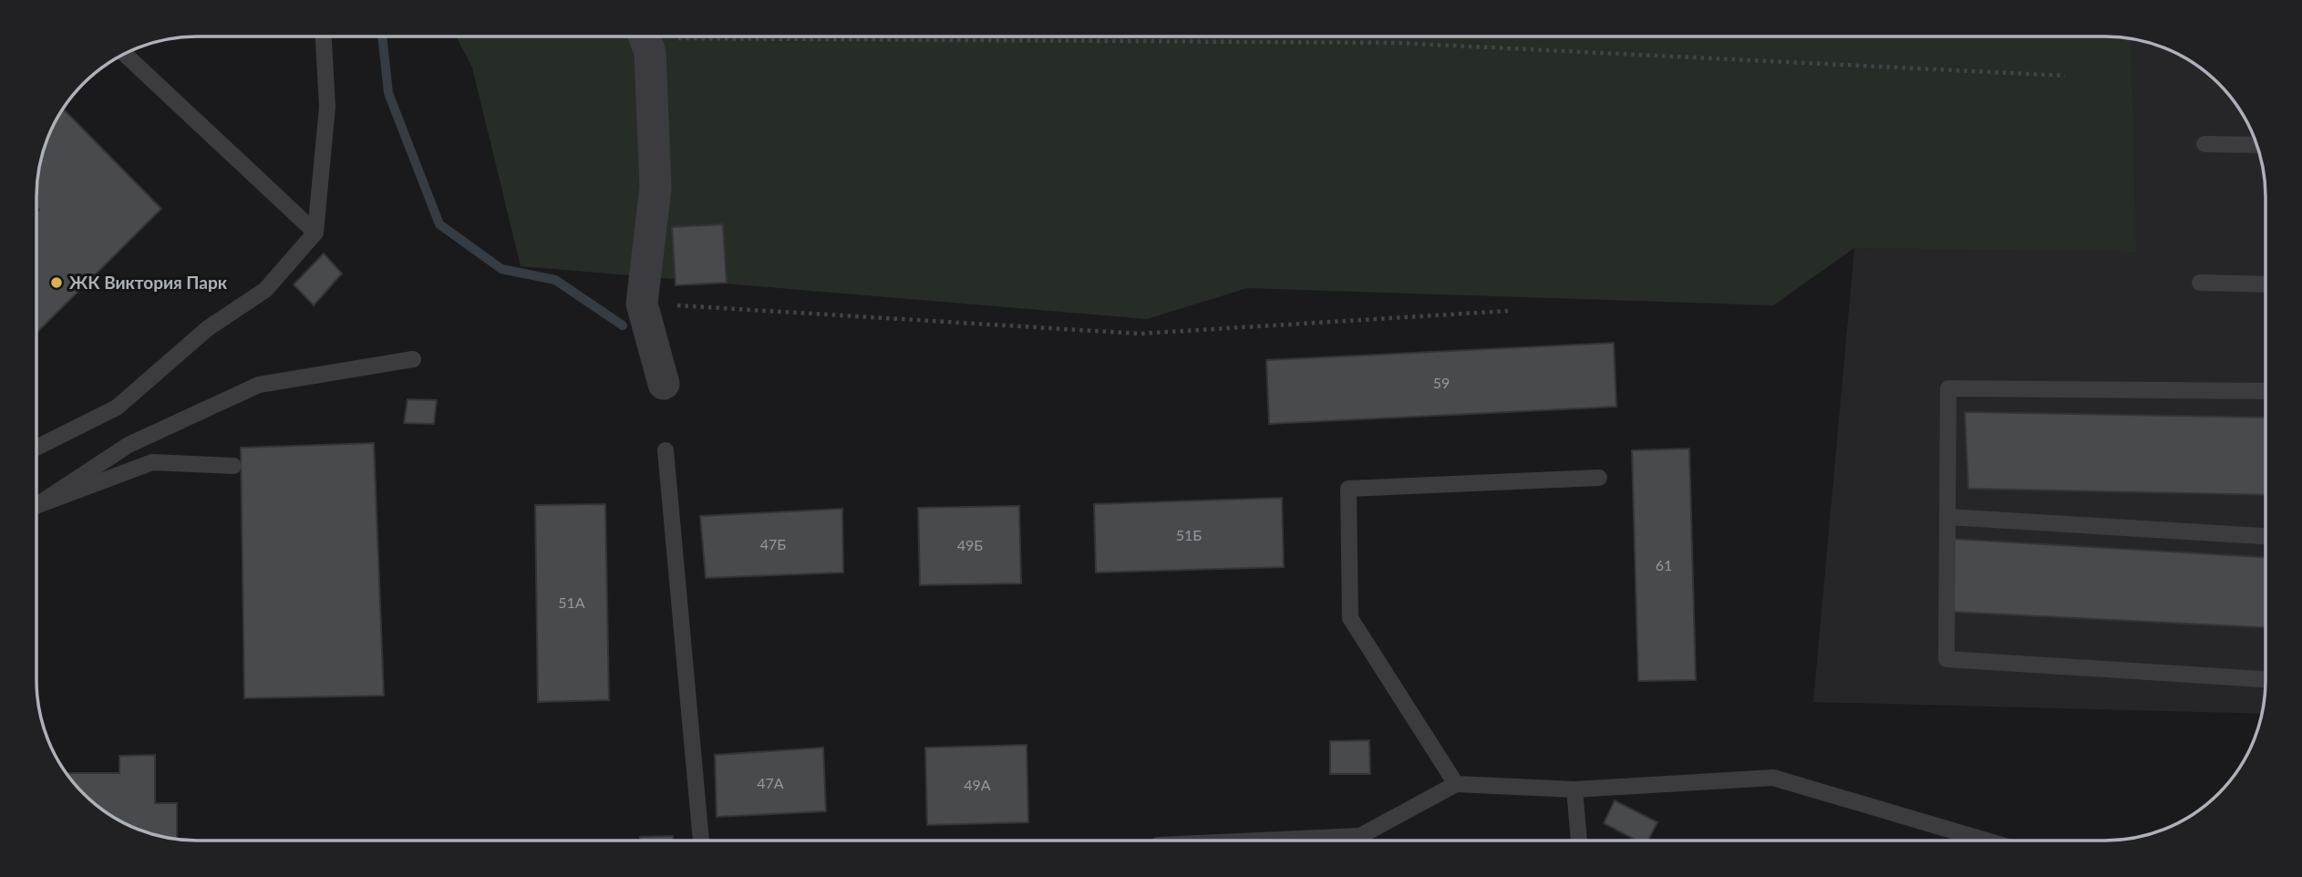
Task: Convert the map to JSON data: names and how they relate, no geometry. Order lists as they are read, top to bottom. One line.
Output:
{"places":["ЖК Виктория Парк"],"house_numbers":["59","51Б","47Б","49Б","61","51А","47А","49А"]}
